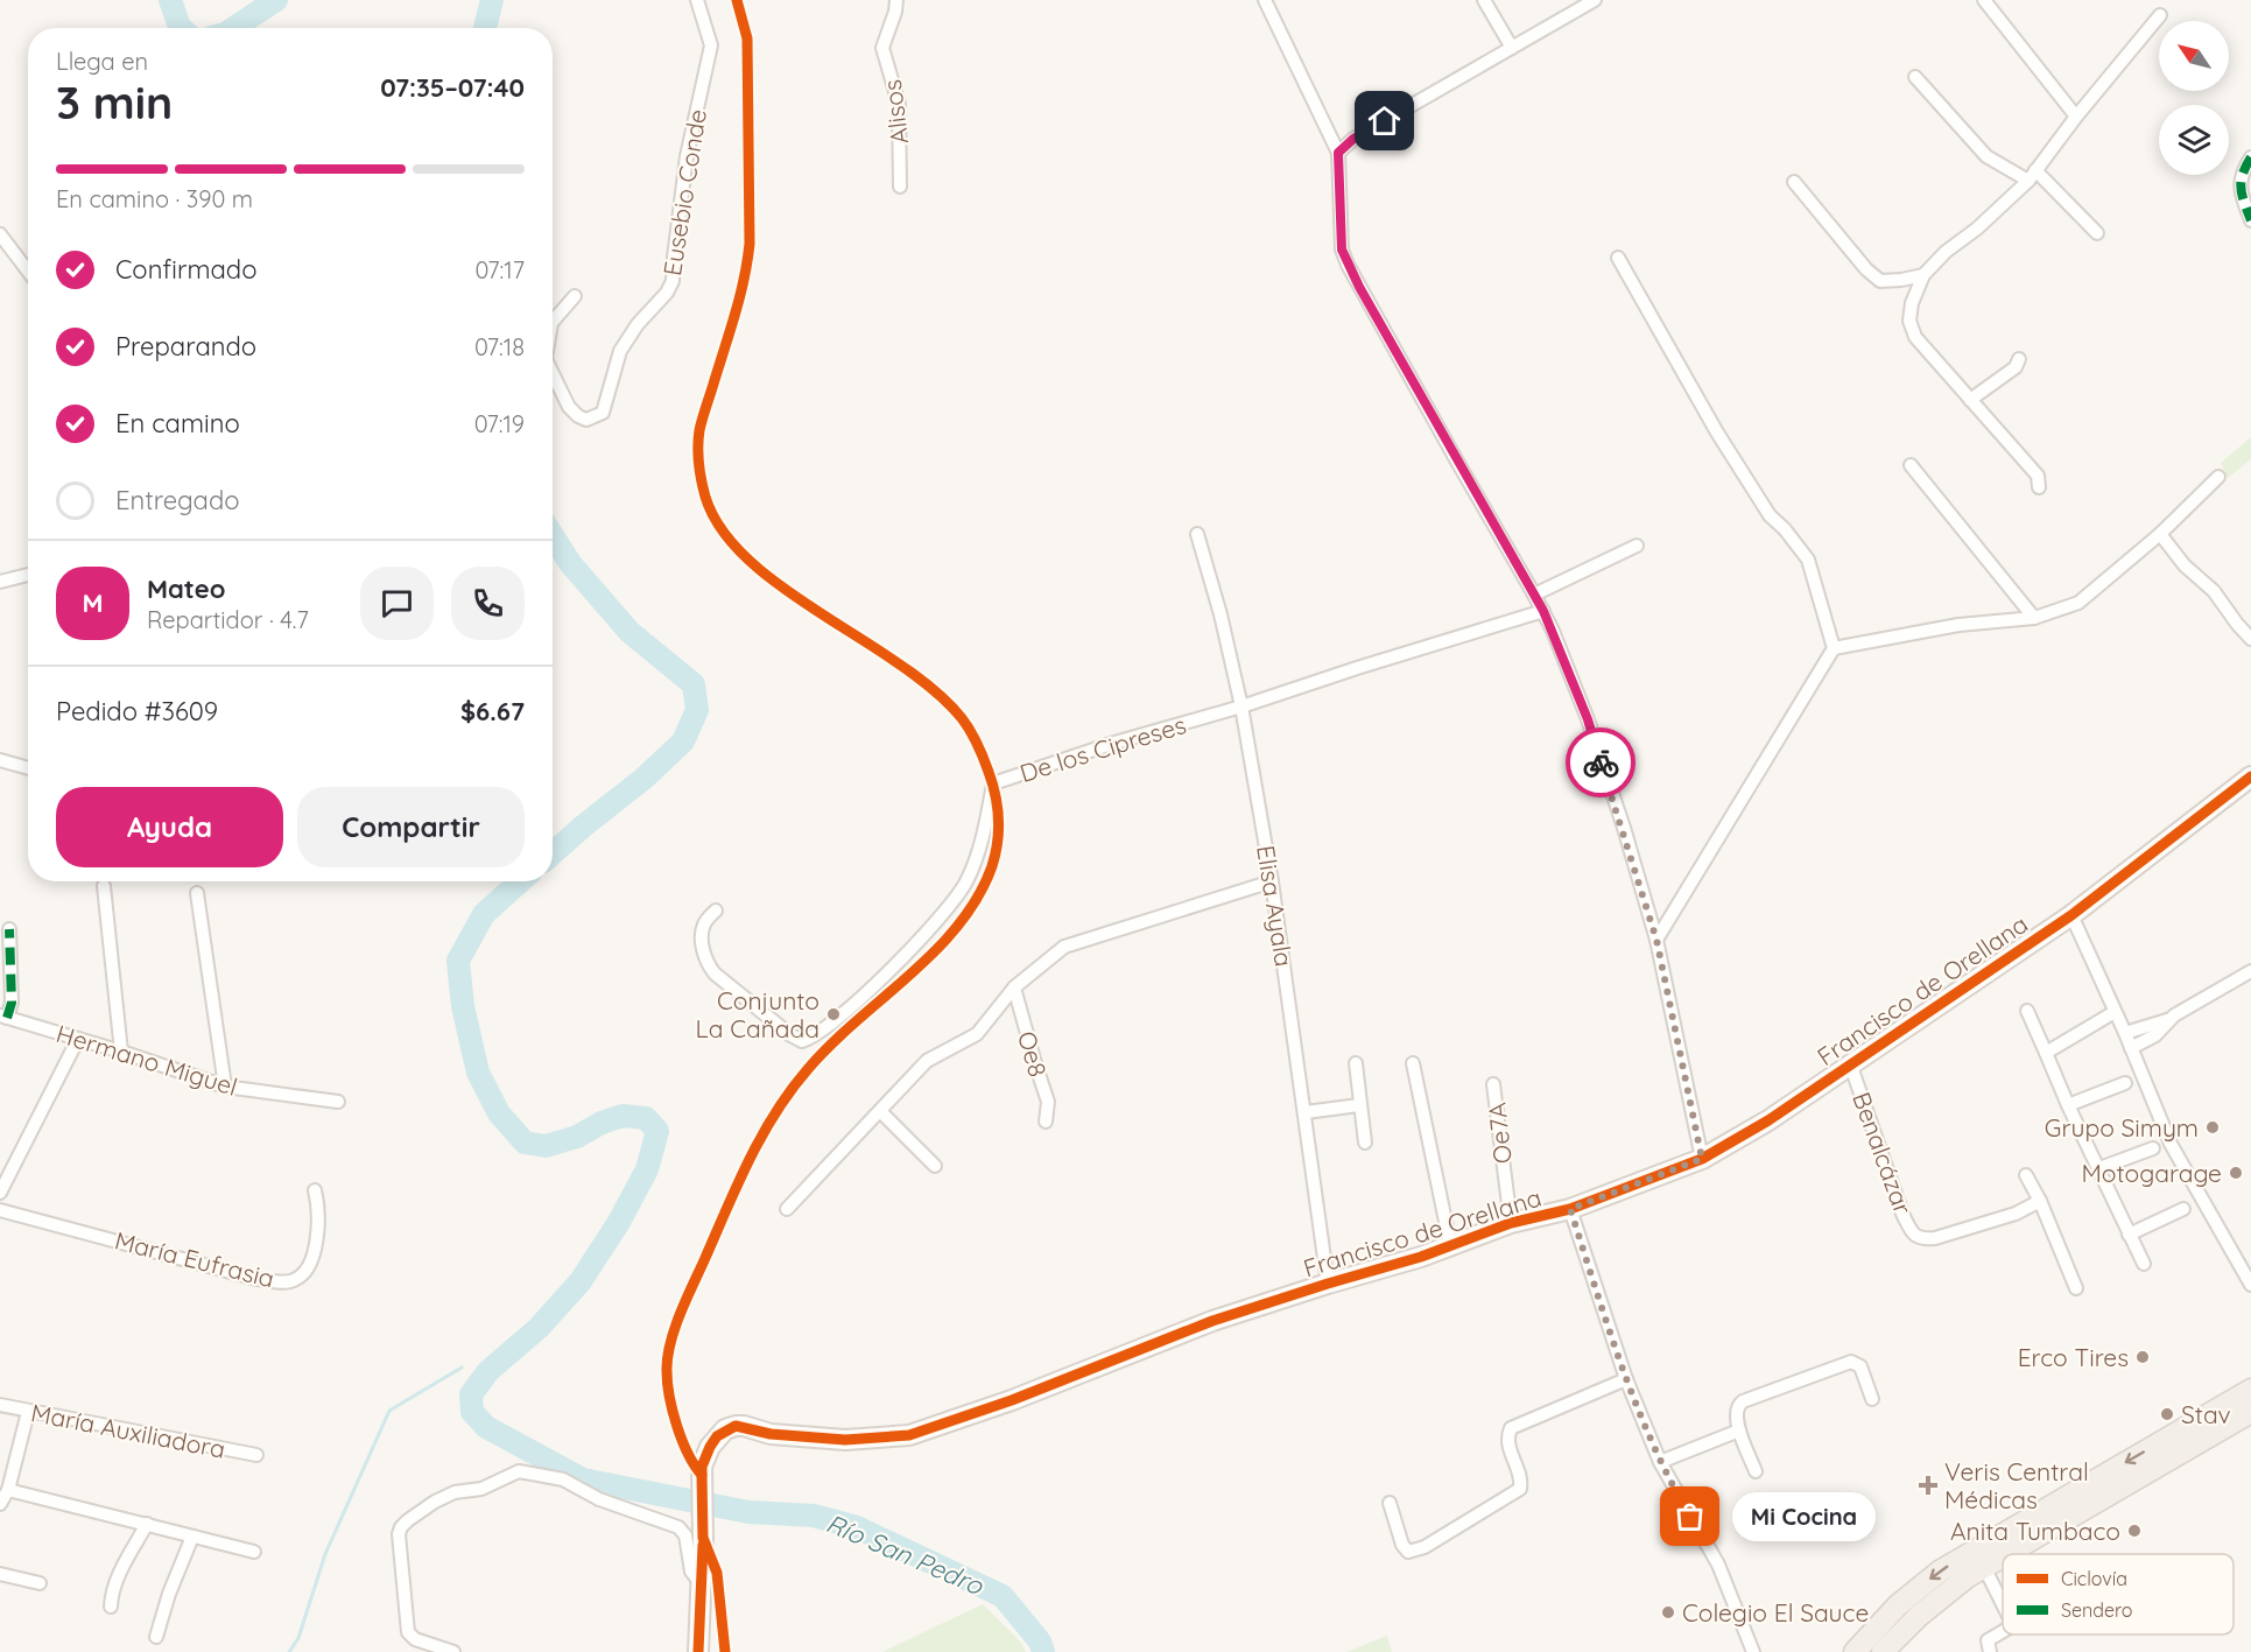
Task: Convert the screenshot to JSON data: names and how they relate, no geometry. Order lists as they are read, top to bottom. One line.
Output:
{"streets":{"street":["Alisos","Eusebio Conde","De los Cipreses","Elisa Ayala","Francisco de Orellana","Oe8","Hermano Miguel","Oe7A","Benalcázar","María Eufrasia","María Auxiliadora"]},"crossings":[["De los Cipreses","Elisa Ayala"],["Elisa Ayala","Francisco de Orellana"],["Francisco de Orellana","Oe7A"],["Francisco de Orellana","Benalcázar"]],"water":["Río San Pedro"],"places":{"other":["Conjunto La Cañada","Grupo Simym","Motogarage","Erco Tires","Stav","Mi Cocina","Anita Tumbaco","Colegio El Sauce"],"health":["Veris Central Médicas"]},"legend":["Ciclovía","Sendero"],"north":"top left","page":{"heading":["3 min","Llega en","07:35–07:40"],"panel":["Mateo","Repartidor · 4.7","Pedido #3609","$6.67"],"bar":"En camino · 390 m","list":[["Confirmado","07:17"],["Preparando","07:18"],["En camino","07:19"],"Entregado"],"round":"M","buttons":["Ayuda","Compartir"],"bubble":"Mi Cocina"}}
